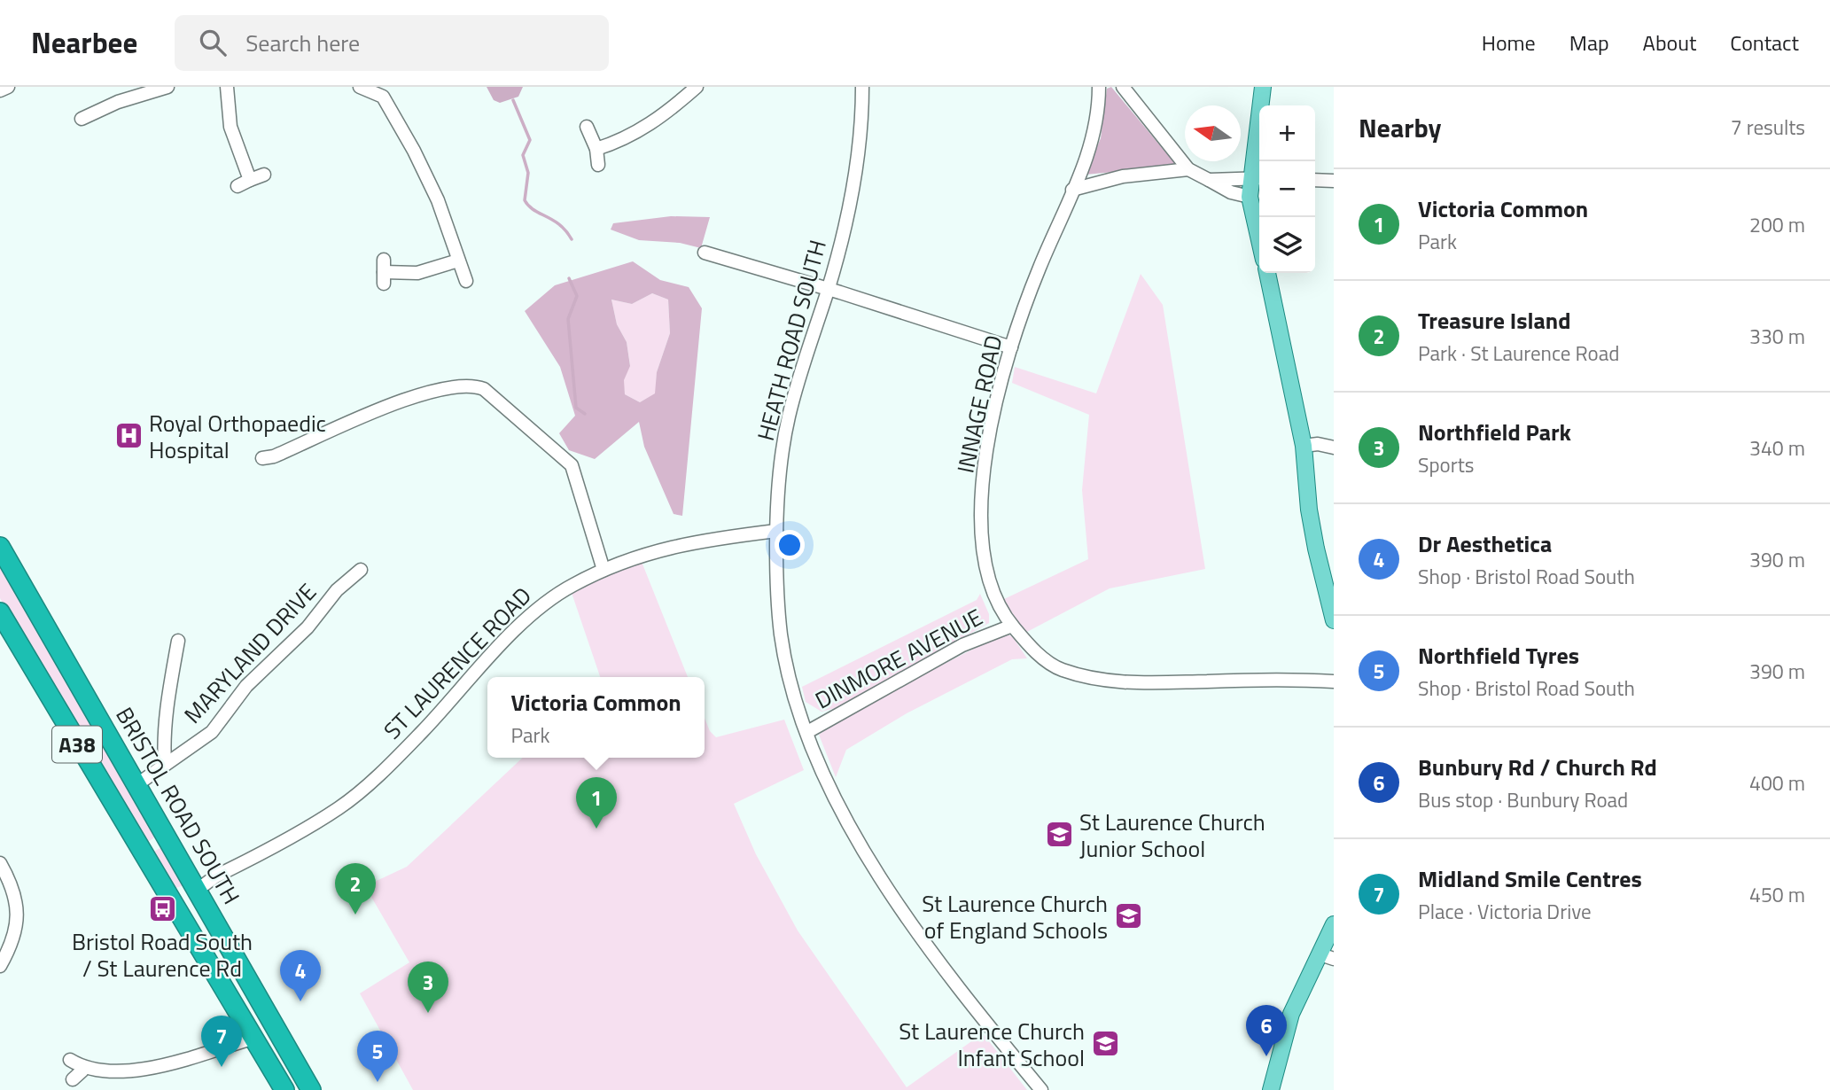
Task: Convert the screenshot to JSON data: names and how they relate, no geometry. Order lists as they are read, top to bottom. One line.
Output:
{"streets":{"highway":["A38","BRISTOL ROAD SOUTH"],"street":["HEATH ROAD SOUTH","INNAGE ROAD","MARYLAND DRIVE","DINMORE AVENUE","ST LAURENCE ROAD"]},"crossings":[["HEATH ROAD SOUTH","DINMORE AVENUE"],["HEATH ROAD SOUTH","ST LAURENCE ROAD"],["INNAGE ROAD","DINMORE AVENUE"],["MARYLAND DRIVE","BRISTOL ROAD SOUTH"],["ST LAURENCE ROAD","BRISTOL ROAD SOUTH"]],"places":{"hospital":["Royal Orthopaedic Hospital"],"school or university":["St Laurence Church Junior School","St Laurence Church of England Schools","St Laurence Church Infant School"],"bus stop":["Bristol Road South / St Laurence Rd"]},"north":"left","page":{"header":"Nearbee","search":"Search here","nav":["Home","Map","About","Contact"],"heading":["Nearby","7 results"],"map_buttons":["+","−"],"list":[{"mark":"1","name":"Victoria Common","note":"Park","value":"200 m"},{"mark":"2","name":"Treasure Island","note":"Park · St Laurence Road","value":"330 m"},{"mark":"3","name":"Northfield Park","note":"Sports","value":"340 m"},{"mark":"4","name":"Dr Aesthetica","note":"Shop · Bristol Road South","value":"390 m"},{"mark":"5","name":"Northfield Tyres","note":"Shop · Bristol Road South","value":"390 m"},{"mark":"6","name":"Bunbury Rd / Church Rd","note":"Bus stop · Bunbury Road","value":"400 m"},{"mark":"7","name":"Midland Smile Centres","note":"Place · Victoria Drive","value":"450 m"}],"popup":["Victoria Common","Park"],"pins":["1","2","4","3","6","7","5"]}}
